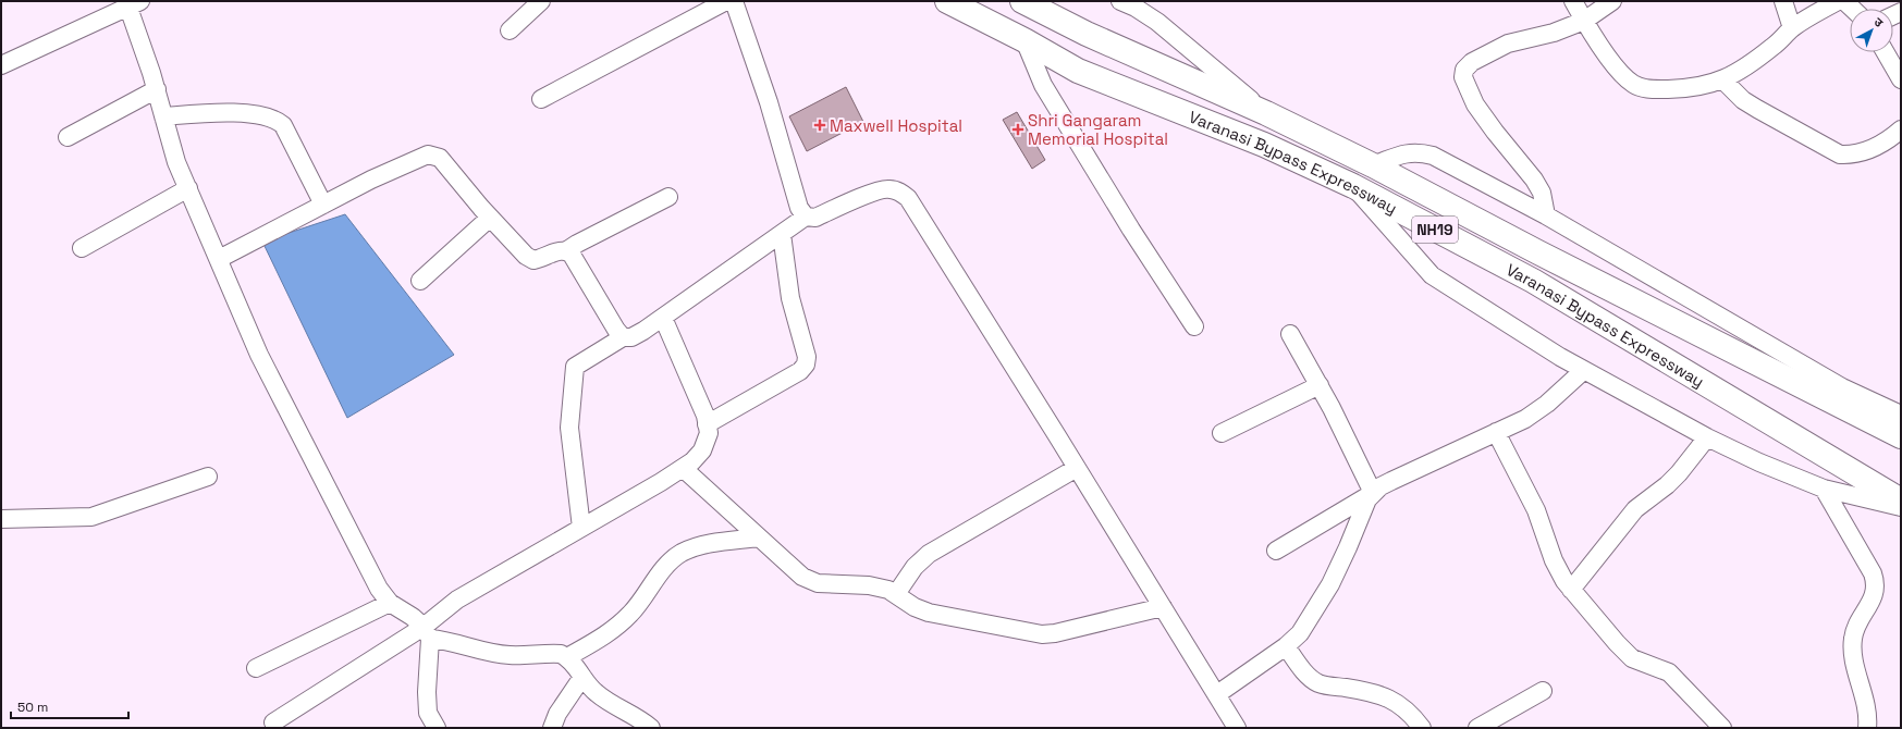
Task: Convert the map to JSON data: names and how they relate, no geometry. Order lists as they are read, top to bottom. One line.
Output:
{"streets":{"highway":["Varanasi Bypass Expressway","NH19"]},"places":{"health":["Maxwell Hospital","Shri Gangaram Memorial Hospital"]},"scale_bar":"50 m","north":"top right"}
